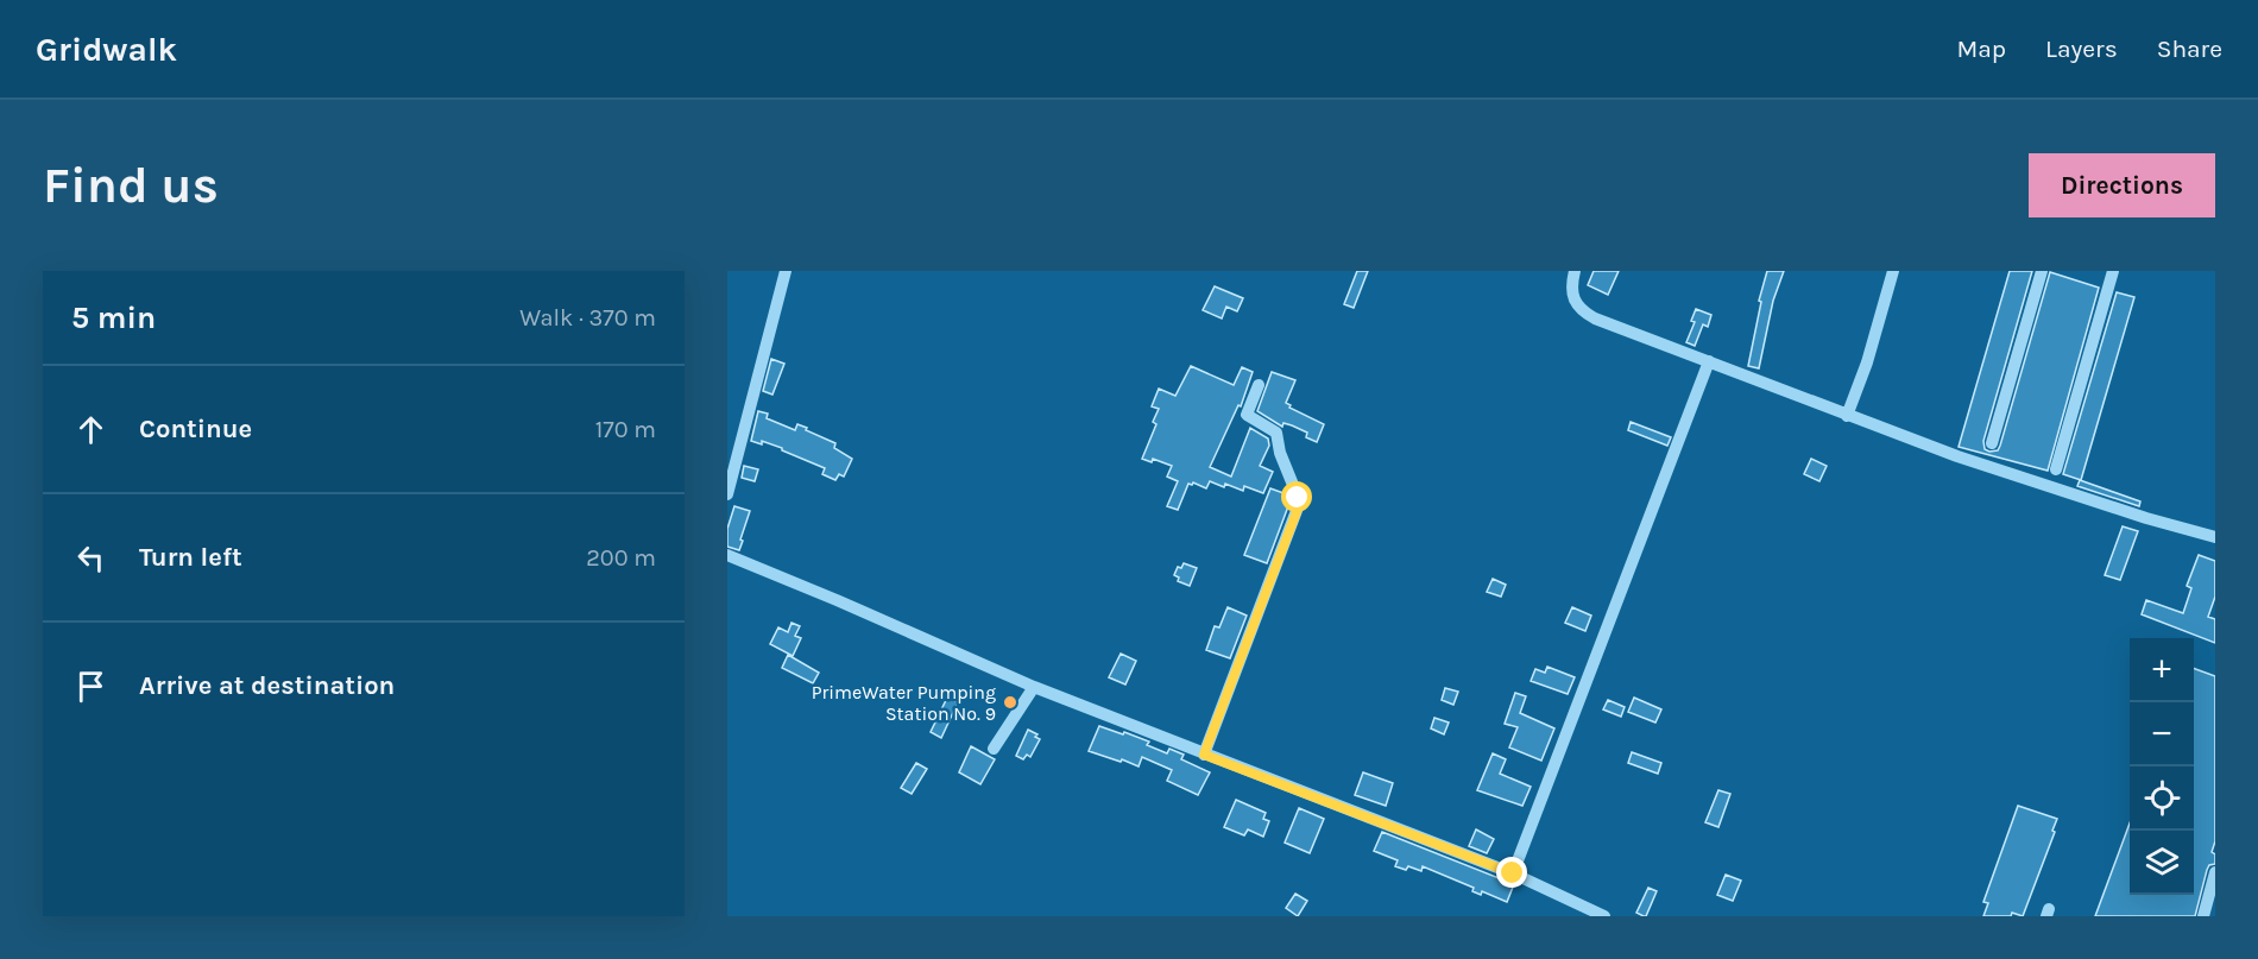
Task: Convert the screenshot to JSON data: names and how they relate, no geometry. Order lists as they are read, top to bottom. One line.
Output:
{"places":["PrimeWater Pumping Station No. 9"],"page":{"header":"Gridwalk","nav":["Map","Layers","Share"],"buttons":"Directions","title":"Find us","heading":["5 min","Walk · 370 m"],"list":[["Continue","170 m"],["Turn left","200 m"],"Arrive at destination"],"map_buttons":["+","−"]}}
